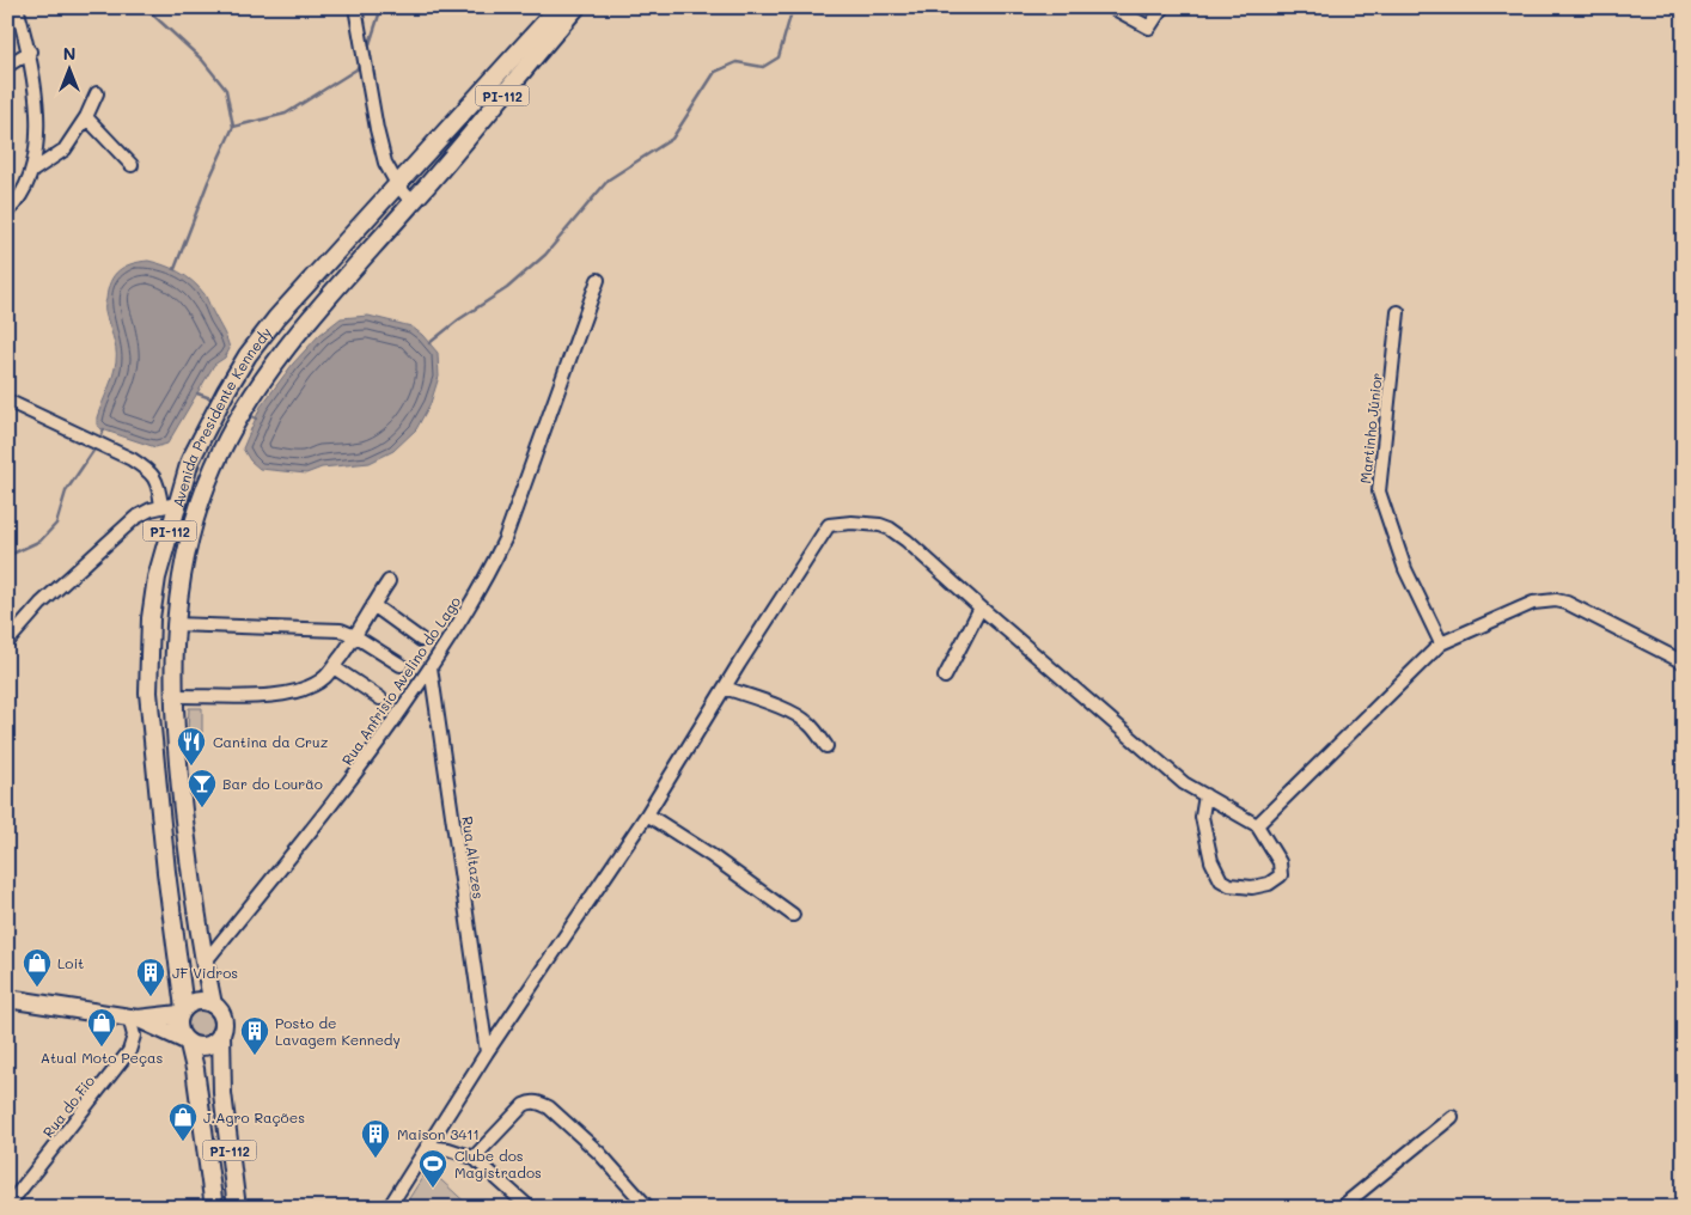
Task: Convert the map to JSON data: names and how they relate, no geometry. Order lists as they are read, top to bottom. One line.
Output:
{"streets":{"main road":["PI-112","Avenida Presidente Kennedy"],"street":["Martinho Júnior","Rua Anfrisio Avelino do Lago","Rua Altazes","Rua do Fio"]},"crossings":[["Avenida Presidente Kennedy","Rua Anfrisio Avelino do Lago"],["Rua Anfrisio Avelino do Lago","Rua Altazes"]],"places":{"restaurant":["Cantina da Cruz"],"bar":["Bar do Lourão"],"shop":["Loit","Atual Moto Peças","J.Agro Rações"],"building":["JF Vidros","Posto de Lavagem Kennedy","Maison 3411"],"sports":["Clube dos Magistrados"]},"north":"top"}
